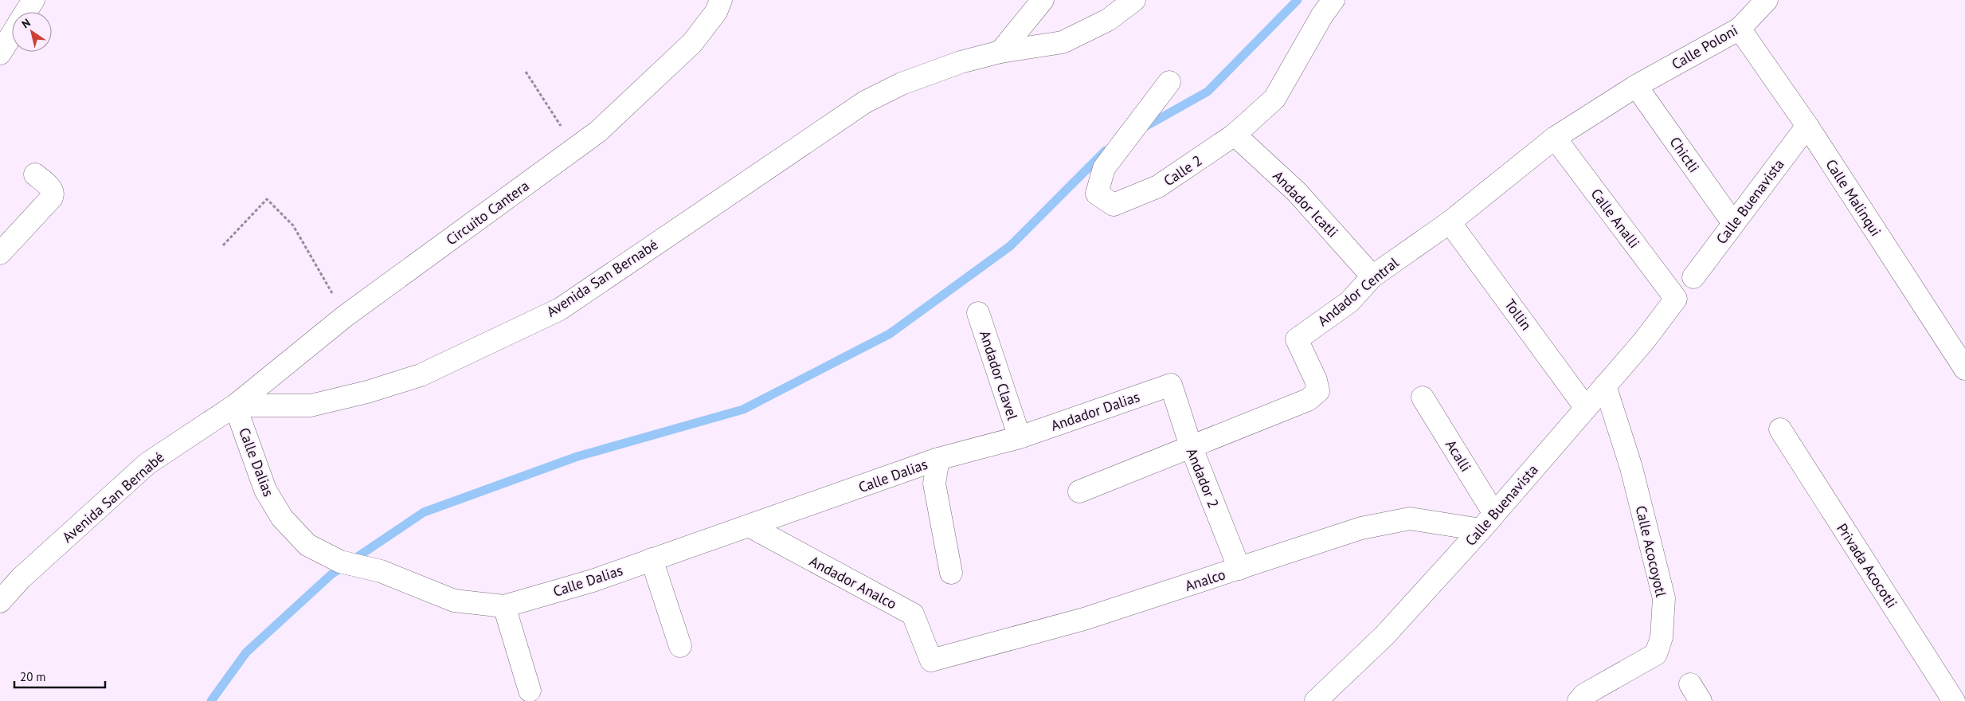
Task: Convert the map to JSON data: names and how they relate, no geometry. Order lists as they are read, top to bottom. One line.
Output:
{"streets":{"street":["Calle Poloni","Chictli","Calle 2","Calle Malinqui","Calle Buenavista","Andador Icatli","Circuito Cantera","Calle Analli","Avenida San Bernabé","Andador Central","Tollin","Andador Clavel","Andador Dalias","Acalli","Calle Dalias","Andador 2","Calle Acocoyotl","Privada Acocotli","Analco","Andador Analco"]},"crossings":[["Calle Poloni","Chictli"],["Calle Poloni","Calle Malinqui"],["Calle Poloni","Andador Central"],["Chictli","Calle Buenavista"],["Chictli","Andador Central"],["Calle 2","Andador Icatli"],["Calle Malinqui","Calle Buenavista"],["Calle Buenavista","Calle Analli"],["Calle Buenavista","Tollin"],["Calle Buenavista","Acalli"],["Calle Buenavista","Calle Acocoyotl"],["Calle Buenavista","Analco"],["Andador Icatli","Andador Central"],["Circuito Cantera","Avenida San Bernabé"],["Circuito Cantera","Calle Dalias"],["Calle Analli","Andador Central"],["Avenida San Bernabé","Calle Dalias"],["Andador Central","Tollin"],["Andador Central","Andador 2"],["Andador Clavel","Andador Dalias"],["Andador Clavel","Calle Dalias"],["Andador Dalias","Calle Dalias"],["Andador Dalias","Andador 2"],["Acalli","Analco"],["Calle Dalias","Andador Analco"],["Andador 2","Analco"],["Analco","Andador Analco"]],"scale_bar":"20 m","north":"top left"}
